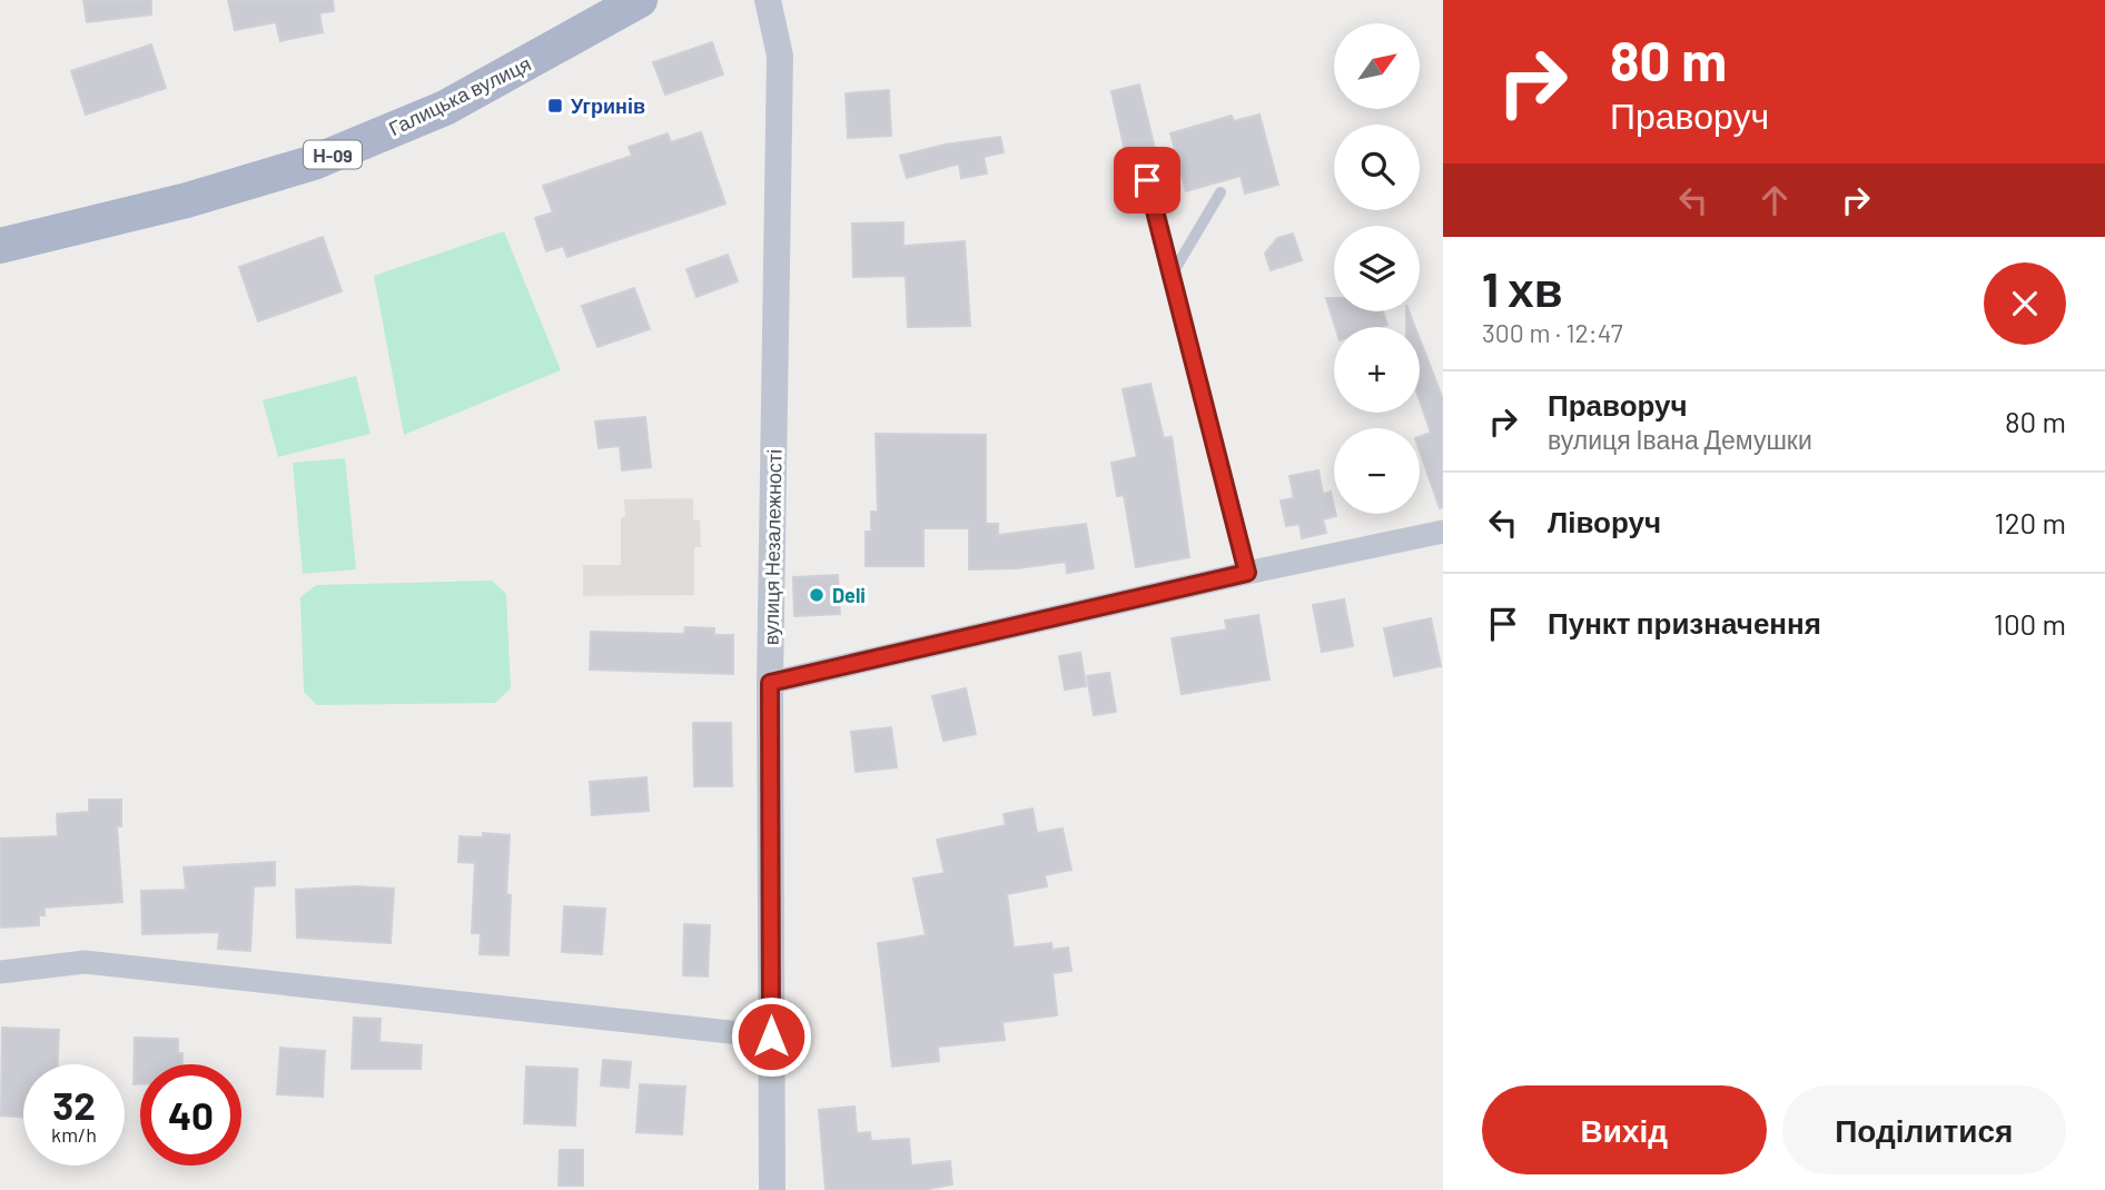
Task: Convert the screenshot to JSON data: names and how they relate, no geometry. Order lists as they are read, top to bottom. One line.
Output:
{"streets":{"main road":["Галицька вулиця","Н-09"],"street":["вулиця Незалежності"]},"places":{"transit":["Угринів"],"other":["Deli"]},"north":"top right","page":{"turn":["80 m","Праворуч"],"map_buttons":["+","−"],"heading":["1 хв","300 m · 12:47"],"list":[{"name":"Праворуч","note":"вулиця Івана Демушки","value":"80 m"},{"name":"Ліворуч","value":"120 m"},{"name":"Пункт призначення","value":"100 m"}],"speed":"32 km/h","limit":"40","buttons":["Вихід","Поділитися"]}}
